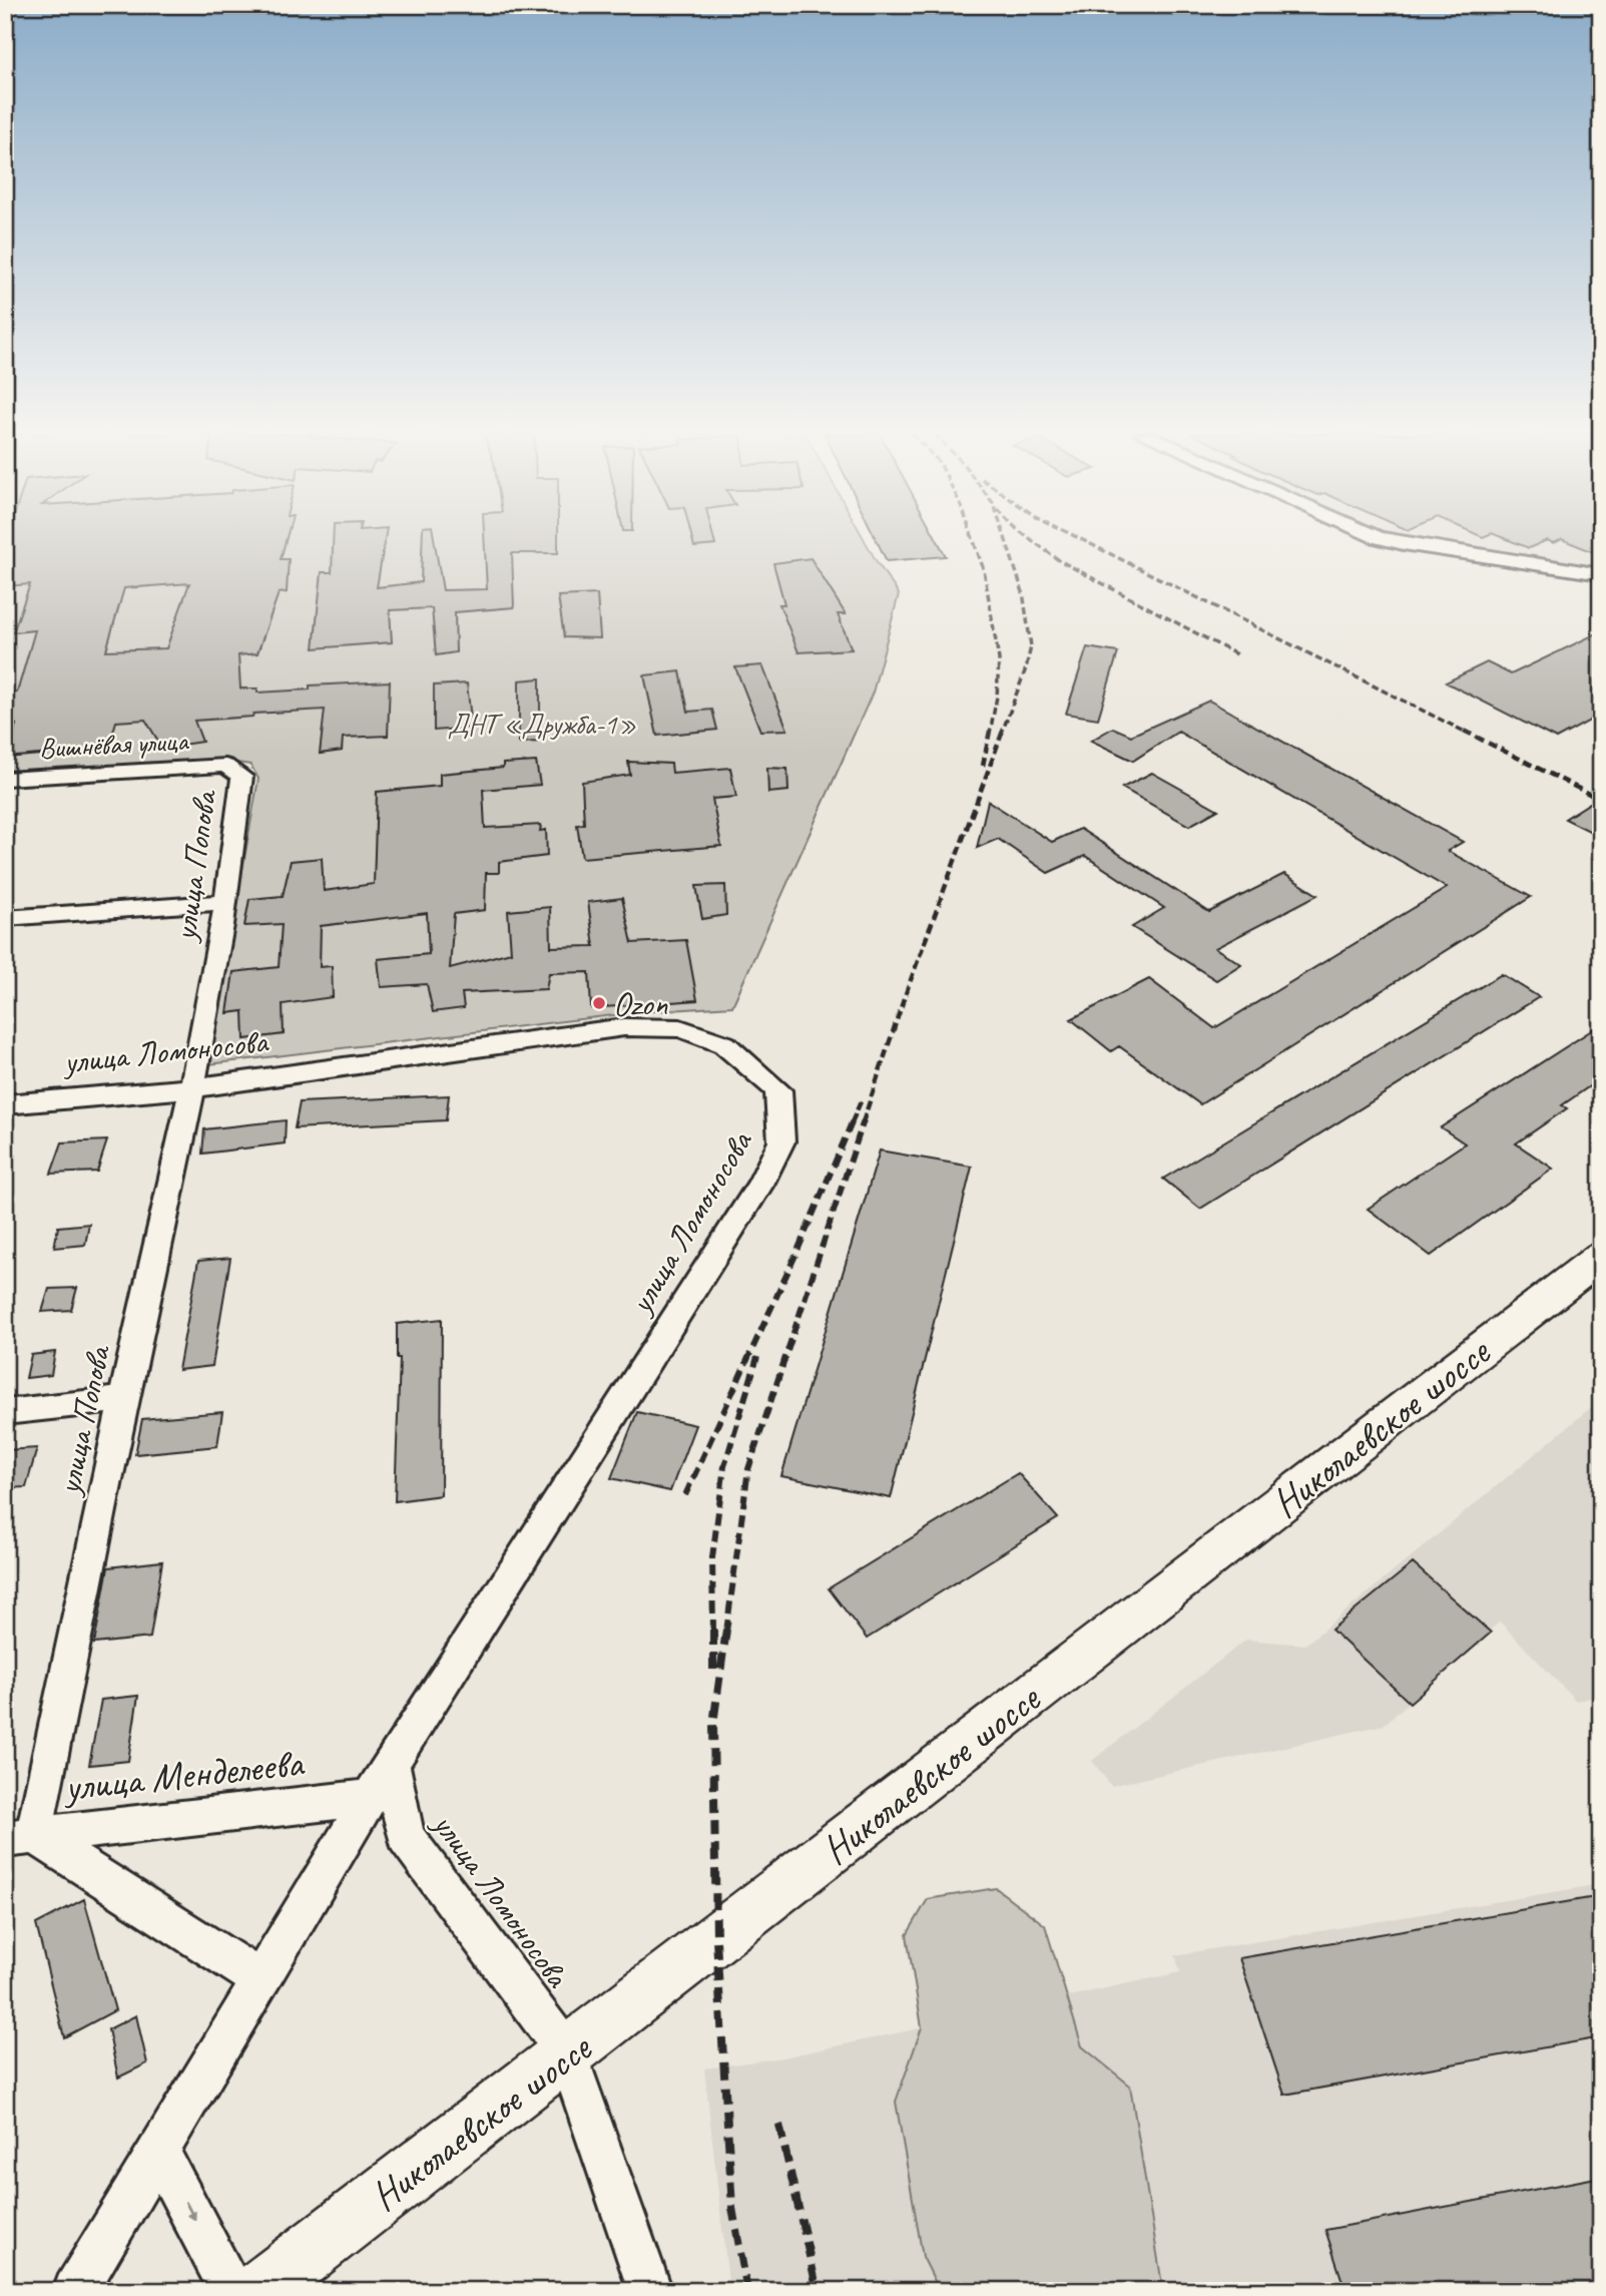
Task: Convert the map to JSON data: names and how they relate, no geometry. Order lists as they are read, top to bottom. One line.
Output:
{"streets":{"main road":["Николаевское шоссе"],"street":["Вишнёвая улица","улица Попова","улица Ломоносова","улица Менделеева"]},"crossings":[["Вишнёвая улица","улица Попова"],["улица Попова","улица Ломоносова"],["улица Попова","улица Менделеева"],["улица Ломоносова","Николаевское шоссе"]],"parks":["ДНТ «Дружба-1»"],"places":["Ozon"]}
